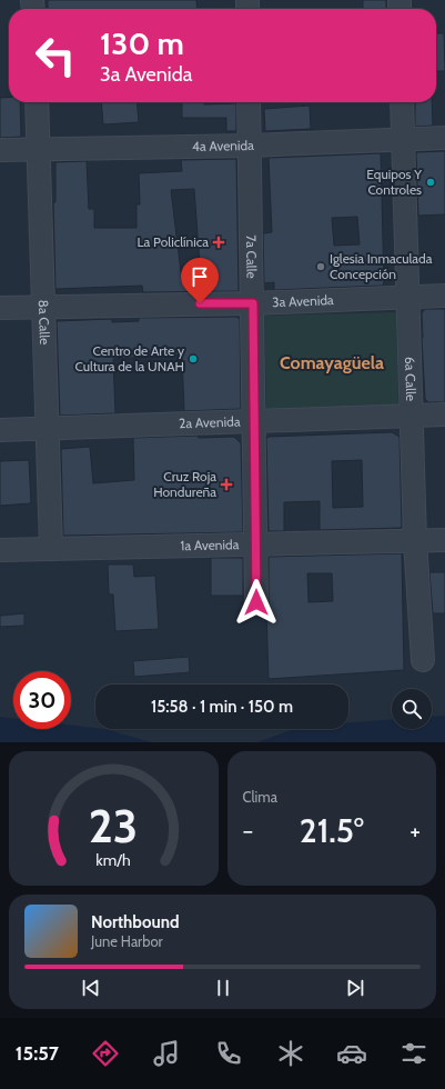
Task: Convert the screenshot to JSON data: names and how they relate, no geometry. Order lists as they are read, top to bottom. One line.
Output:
{"streets":{"street":["4a Avenida","7a Calle","3a Avenida","8a Calle","6a Calle","2a Avenida","1a Avenida"]},"crossings":[["4a Avenida","7a Calle"],["4a Avenida","8a Calle"],["4a Avenida","6a Calle"],["7a Calle","3a Avenida"],["7a Calle","2a Avenida"],["7a Calle","1a Avenida"],["3a Avenida","8a Calle"],["3a Avenida","6a Calle"],["8a Calle","2a Avenida"],["8a Calle","1a Avenida"],["6a Calle","2a Avenida"],["6a Calle","1a Avenida"]],"districts":["Comayagüela"],"places":{"other":["Equipos Y Controles","Iglesia Inmaculada Concepción","Centro de Arte y Cultura de la UNAH"],"health":["La Policlínica","Cruz Roja Hondureña"]},"page":{"turn":["130 m","3a Avenida"],"limit":"30","trip":"15:58 · 1 min · 150 m","tile":"Clima","heat":["−","21.5°","+"],"song":["Northbound","June Harbor"],"tabs":"15:57","gauge":["23","km/h"]}}
